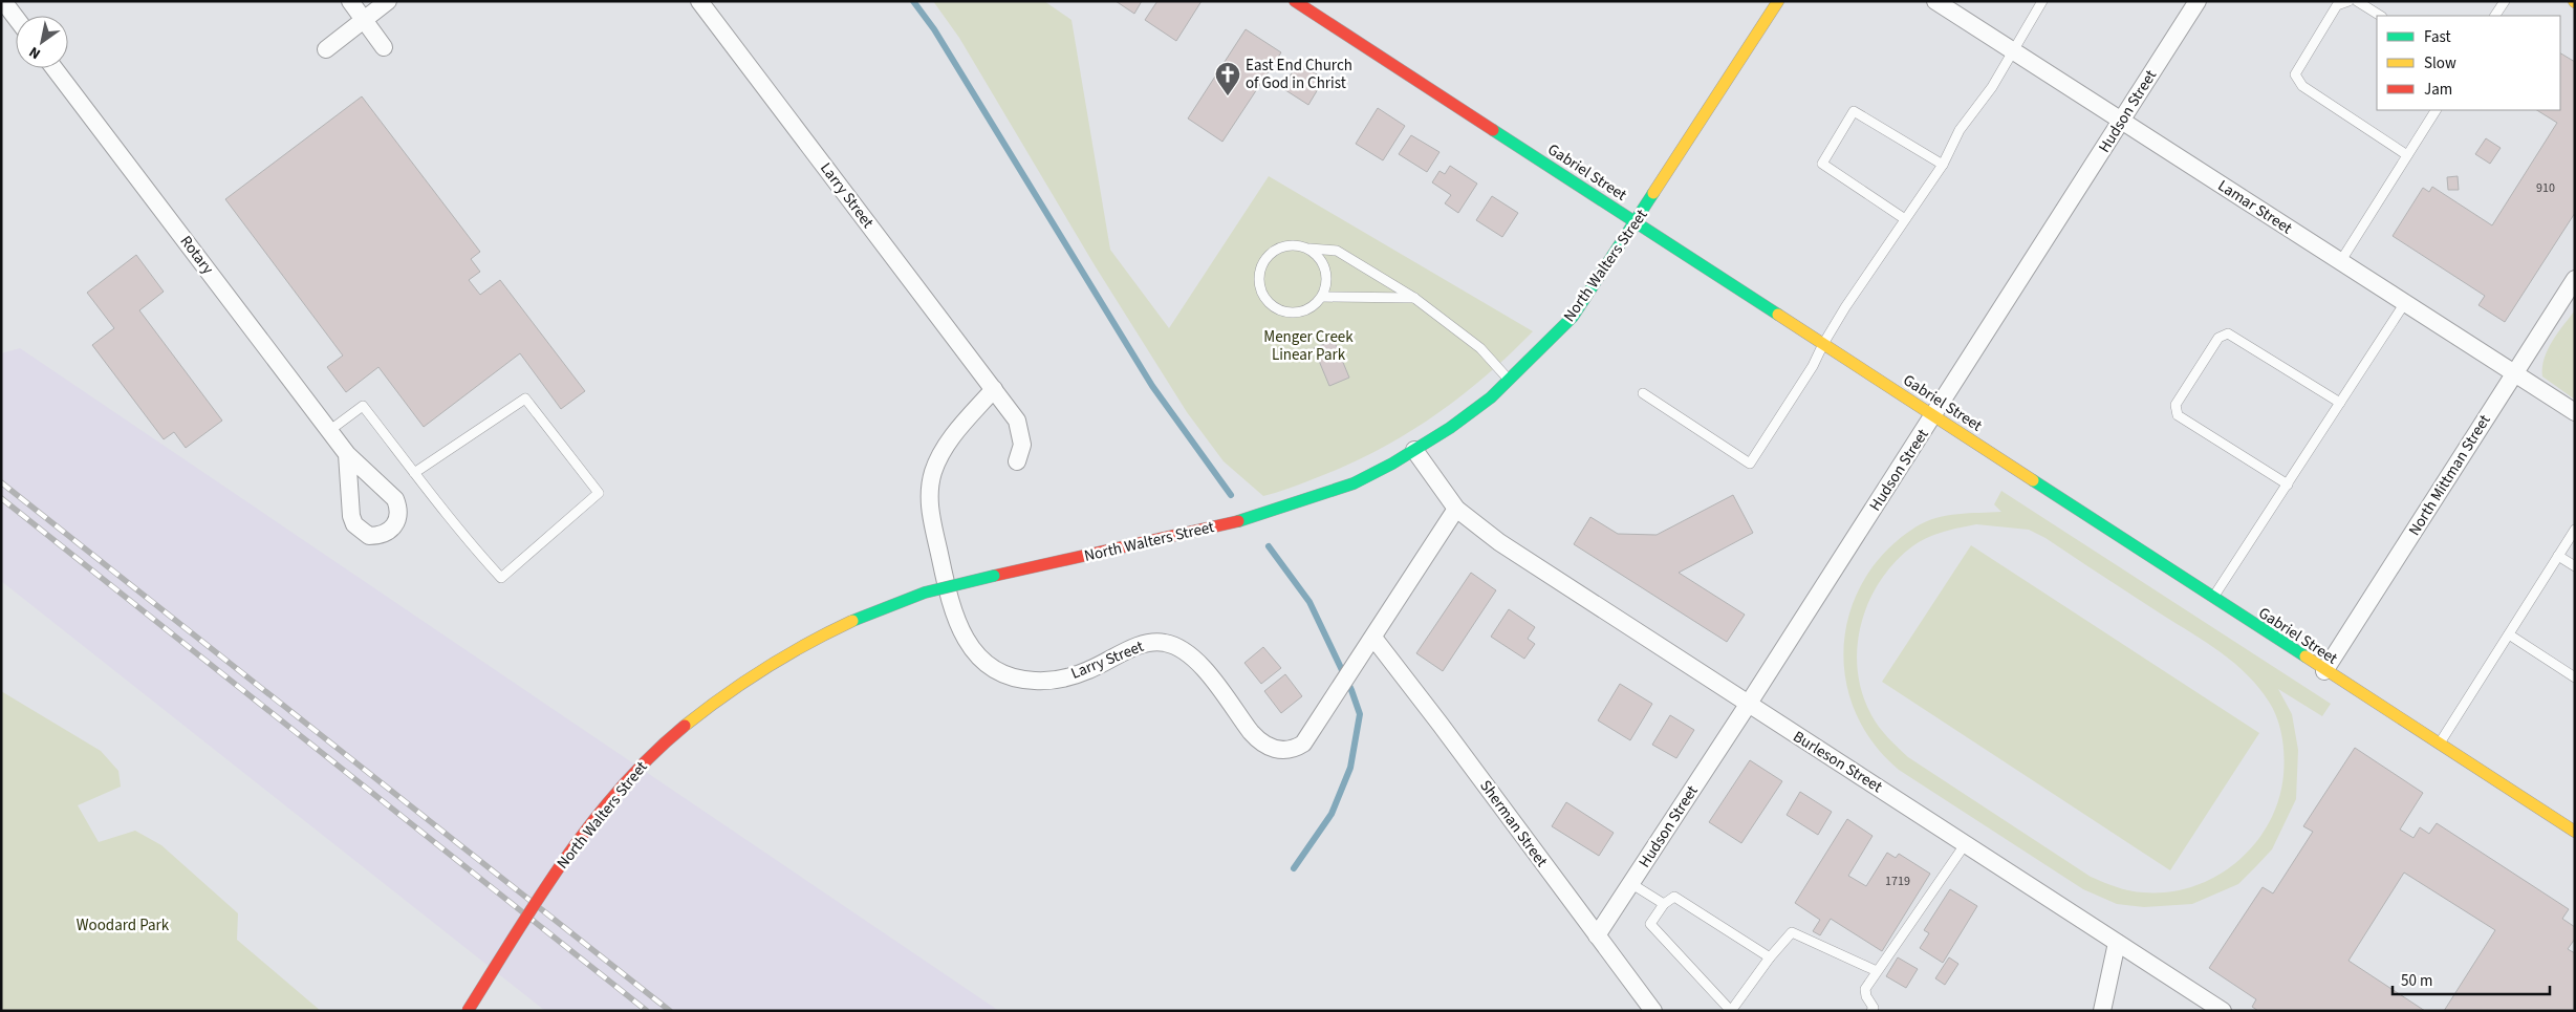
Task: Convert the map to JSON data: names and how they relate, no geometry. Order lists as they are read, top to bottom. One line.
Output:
{"streets":{"main road":["Gabriel Street","North Walters Street"],"street":["Hudson Street","Larry Street","Lamar Street","Rotary","North Mittman Street","Burleson Street","Sherman Street"]},"crossings":[["Hudson Street","Gabriel Street"],["Hudson Street","Lamar Street"],["Hudson Street","Burleson Street"],["Hudson Street","Sherman Street"],["Gabriel Street","North Walters Street"],["Gabriel Street","North Mittman Street"],["Larry Street","Sherman Street"],["Lamar Street","North Mittman Street"],["North Walters Street","Burleson Street"]],"parks":["Menger Creek Linear Park","Woodard Park"],"places":{"church":["East End Church of God in Christ"]},"house_numbers":["910","1719"],"legend":["Fast","Slow","Jam"],"scale_bar":"50 m","north":"bottom left"}
